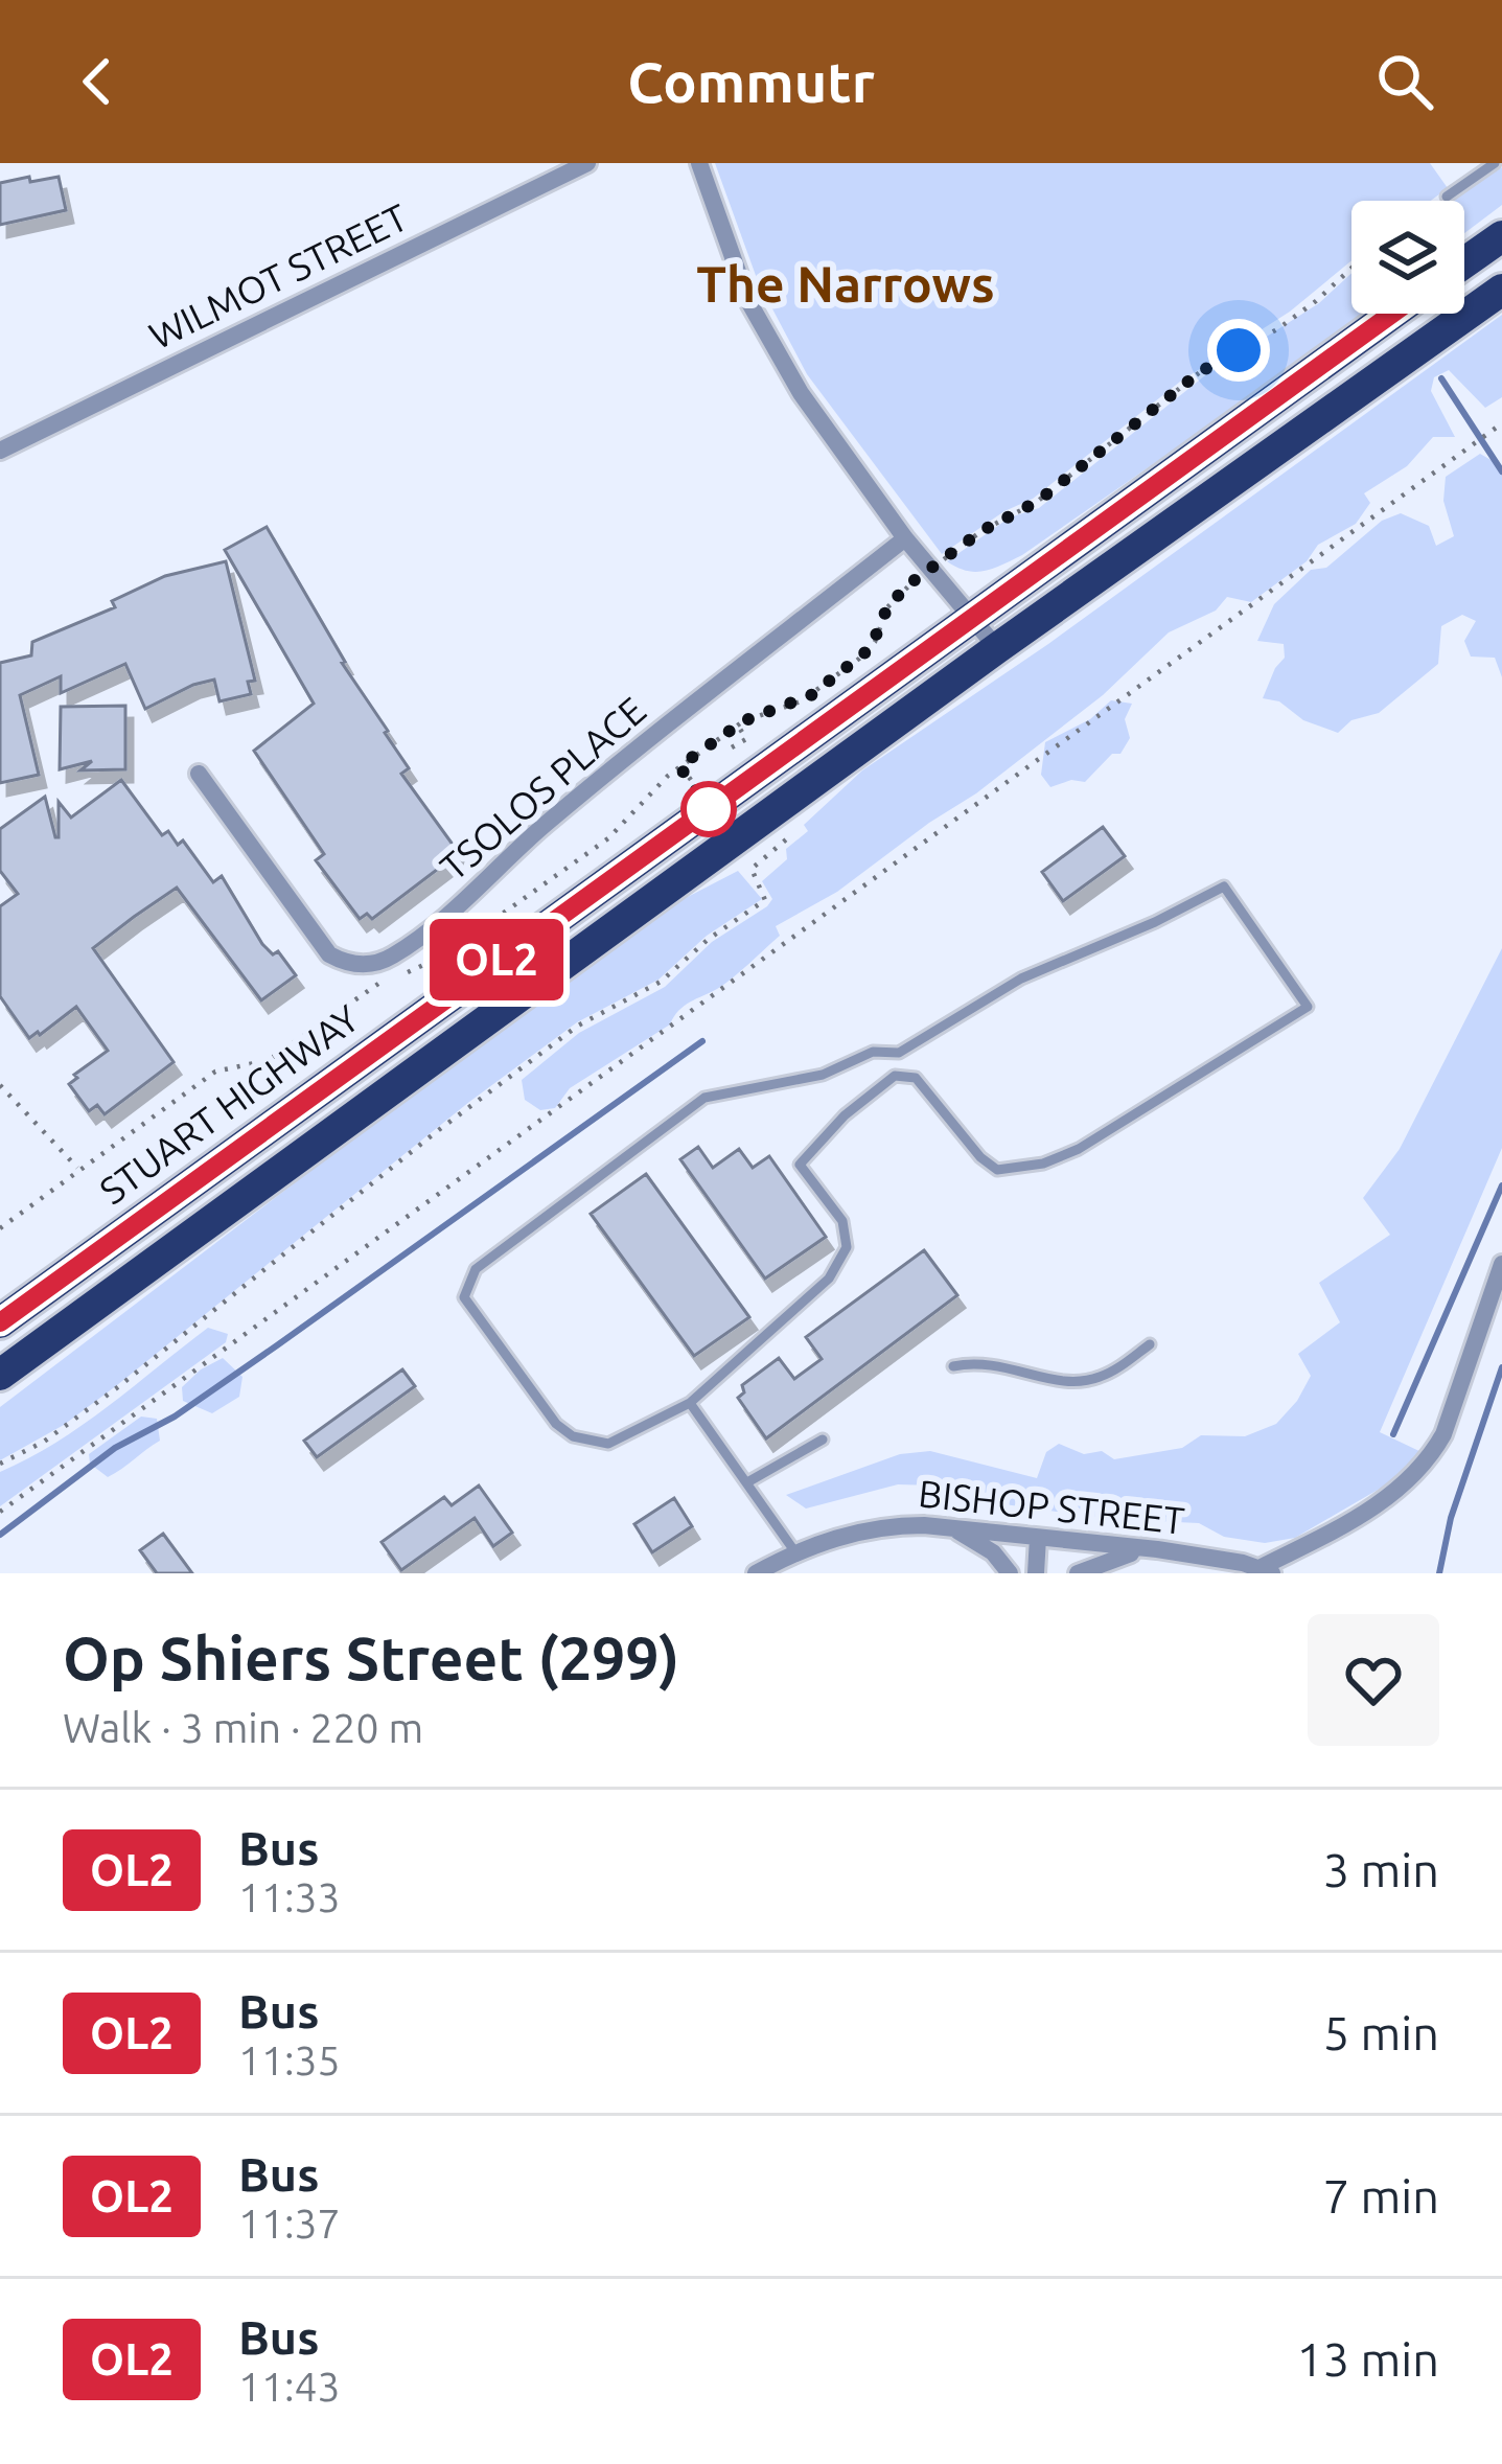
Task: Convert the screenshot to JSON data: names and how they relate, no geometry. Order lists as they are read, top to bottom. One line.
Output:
{"streets":{"highway":["STUART HIGHWAY"],"street":["WILMOT STREET","TSOLOS PLACE","BISHOP STREET"]},"districts":["The Narrows"],"lines":["bus line OL2"],"page":{"header":"Commutr","on_map":"OL2","heading":["Op Shiers Street (299)","Walk · 3 min · 220 m"],"list":[{"mark":"OL2","name":"Bus","note":"11:33","value":"3 min"},{"mark":"OL2","name":"Bus","note":"11:35","value":"5 min"},{"mark":"OL2","name":"Bus","note":"11:37","value":"7 min"},{"mark":"OL2","name":"Bus","note":"11:43","value":"13 min"}]}}
